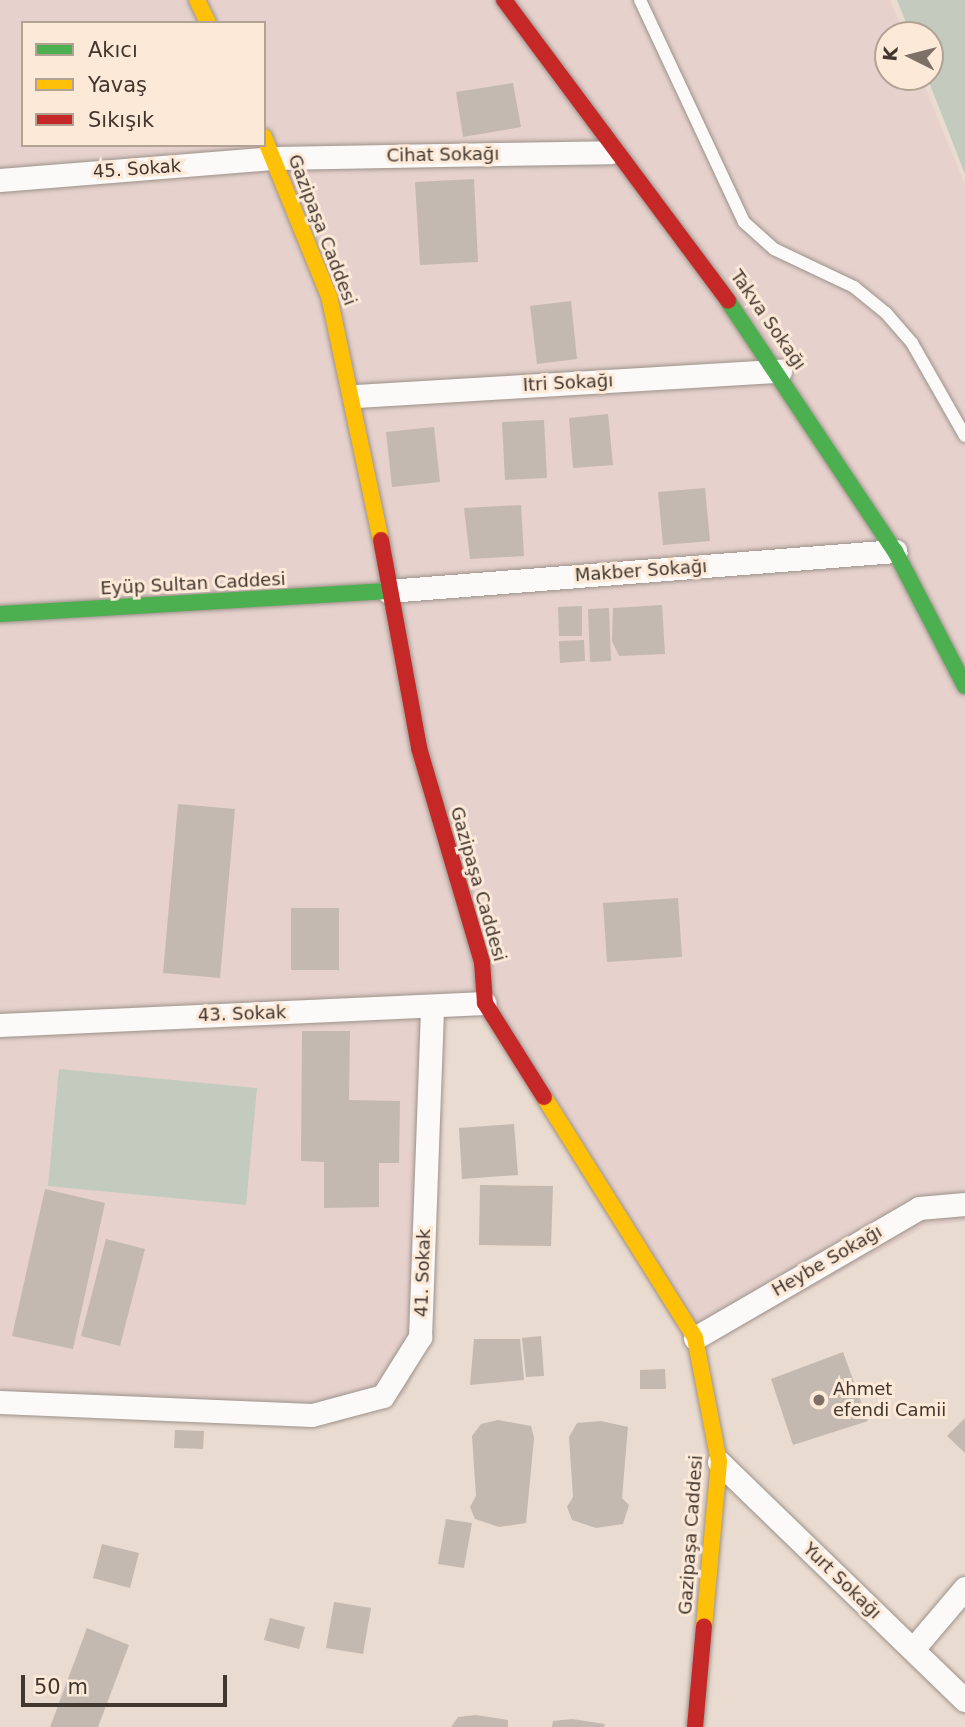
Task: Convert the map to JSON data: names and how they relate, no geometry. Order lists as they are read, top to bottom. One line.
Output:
{"streets":{"street":["Cihat Sokağı","45. Sokak","Gazipaşa Caddesi","Takva Sokağı","Itri Sokağı","Makber Sokağı","Eyüp Sultan Caddesi","43. Sokak","Heybe Sokağı","41. Sokak","Yurt Sokağı"]},"crossings":[["Cihat Sokağı","45. Sokak"],["Cihat Sokağı","Gazipaşa Caddesi"],["Cihat Sokağı","Takva Sokağı"],["45. Sokak","Gazipaşa Caddesi"],["Gazipaşa Caddesi","Itri Sokağı"],["Gazipaşa Caddesi","Makber Sokağı"],["Gazipaşa Caddesi","Eyüp Sultan Caddesi"],["Gazipaşa Caddesi","43. Sokak"],["Gazipaşa Caddesi","Heybe Sokağı"],["Gazipaşa Caddesi","Yurt Sokağı"],["Takva Sokağı","Itri Sokağı"],["Takva Sokağı","Makber Sokağı"],["Makber Sokağı","Eyüp Sultan Caddesi"],["43. Sokak","41. Sokak"]],"places":["Ahmet efendi Camii"],"legend":["Akıcı","Yavaş","Sıkışık"],"scale_bar":"50 m","north":"left"}
